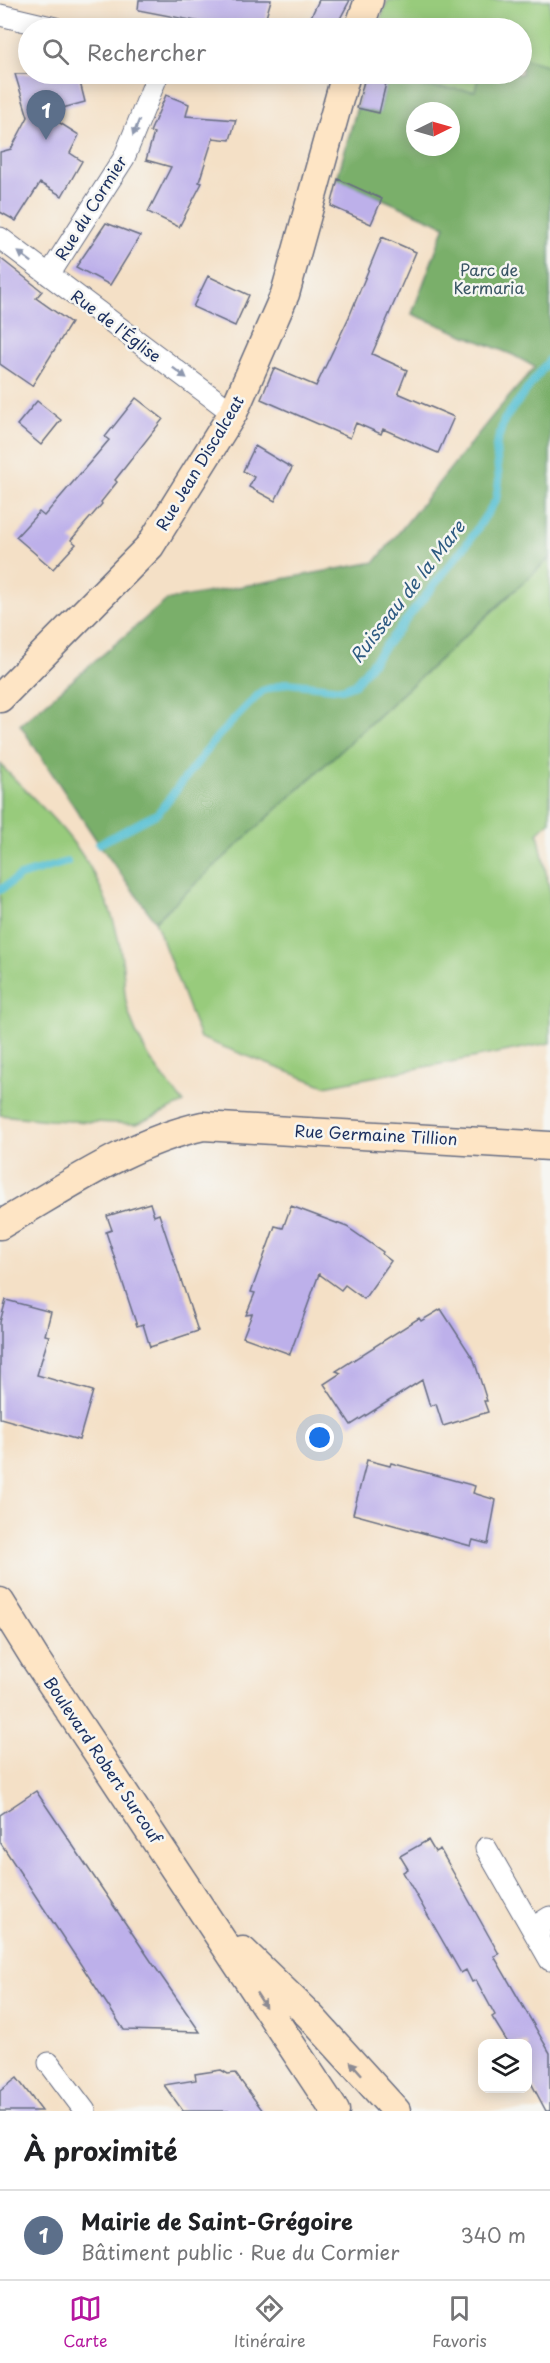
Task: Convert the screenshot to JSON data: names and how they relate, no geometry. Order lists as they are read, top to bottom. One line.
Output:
{"streets":{"street":["Rue du Cormier","Rue de l'Église","Rue Jean Discalceat","Rue Germaine Tillion","Boulevard Robert Surcouf"]},"crossings":[["Rue du Cormier","Rue de l'Église"],["Rue de l'Église","Rue Jean Discalceat"]],"one_way":["Rue du Cormier"],"water":["Ruisseau de la Mare"],"parks":["Parc de Kermaria"],"north":"right","page":{"search":"Rechercher","pins":"1","heading":"À proximité","list":[{"mark":"1","name":"Mairie de Saint-Grégoire","note":"Bâtiment public · Rue du Cormier","value":"340 m"}],"nav":["Carte","Itinéraire","Favoris"]}}
